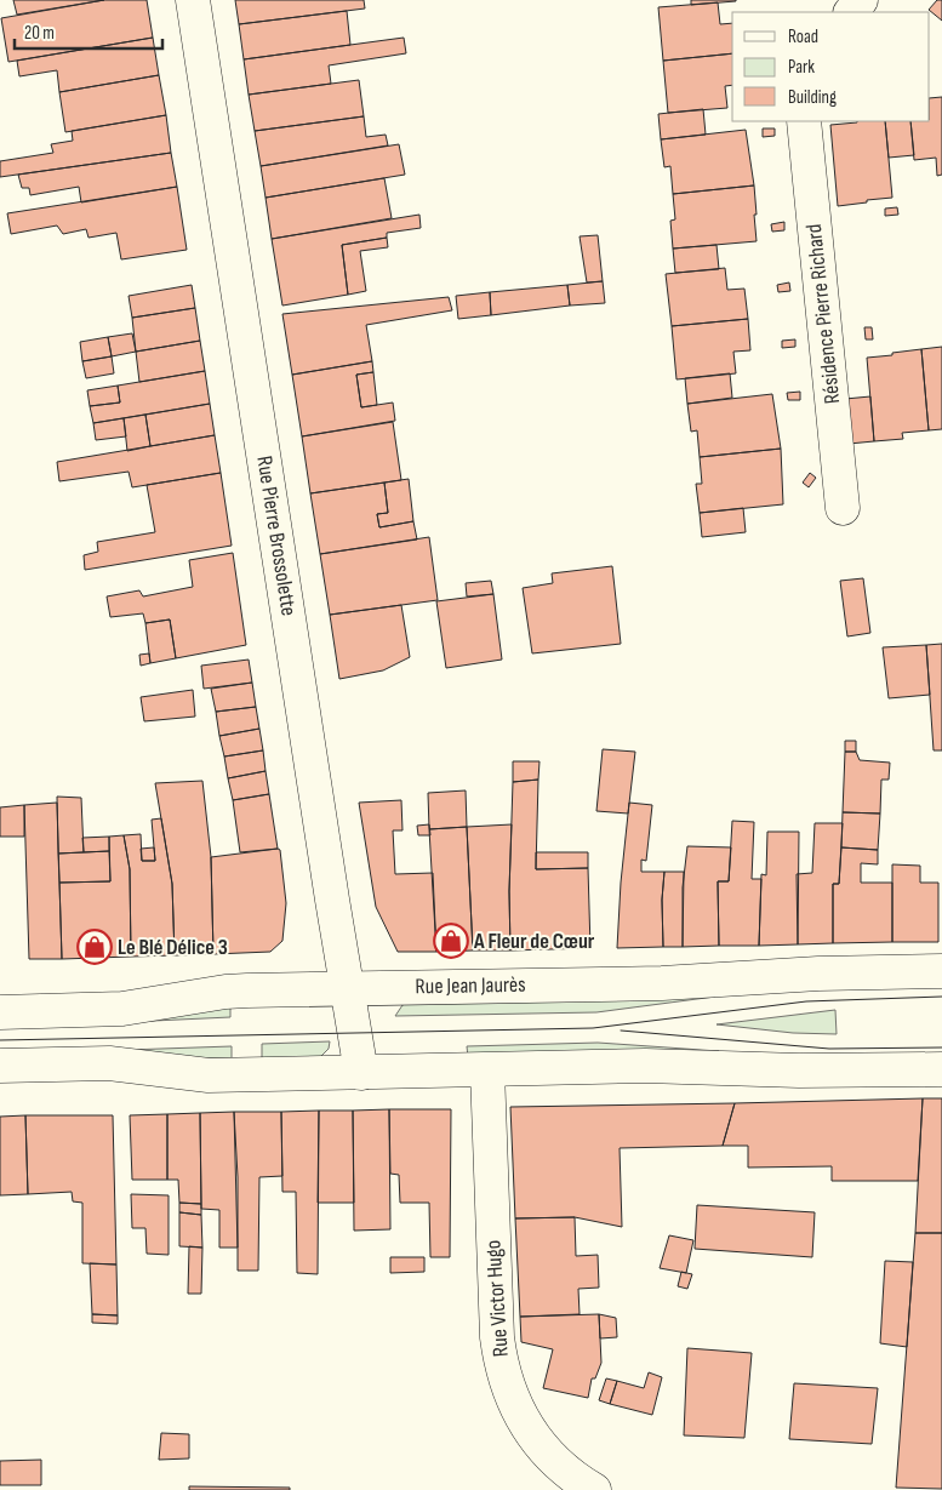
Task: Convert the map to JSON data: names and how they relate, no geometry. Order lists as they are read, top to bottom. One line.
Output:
{"streets":{"street":["Résidence Pierre Richard","Rue Pierre Brossolette","Rue Jean Jaurès","Rue Victor Hugo"]},"crossings":[["Rue Pierre Brossolette","Rue Jean Jaurès"]],"places":{"shop":["A Fleur de Cœur","Le Blé Délice 3"]},"legend":["Road","Park","Building"],"scale_bar":"20 m"}
